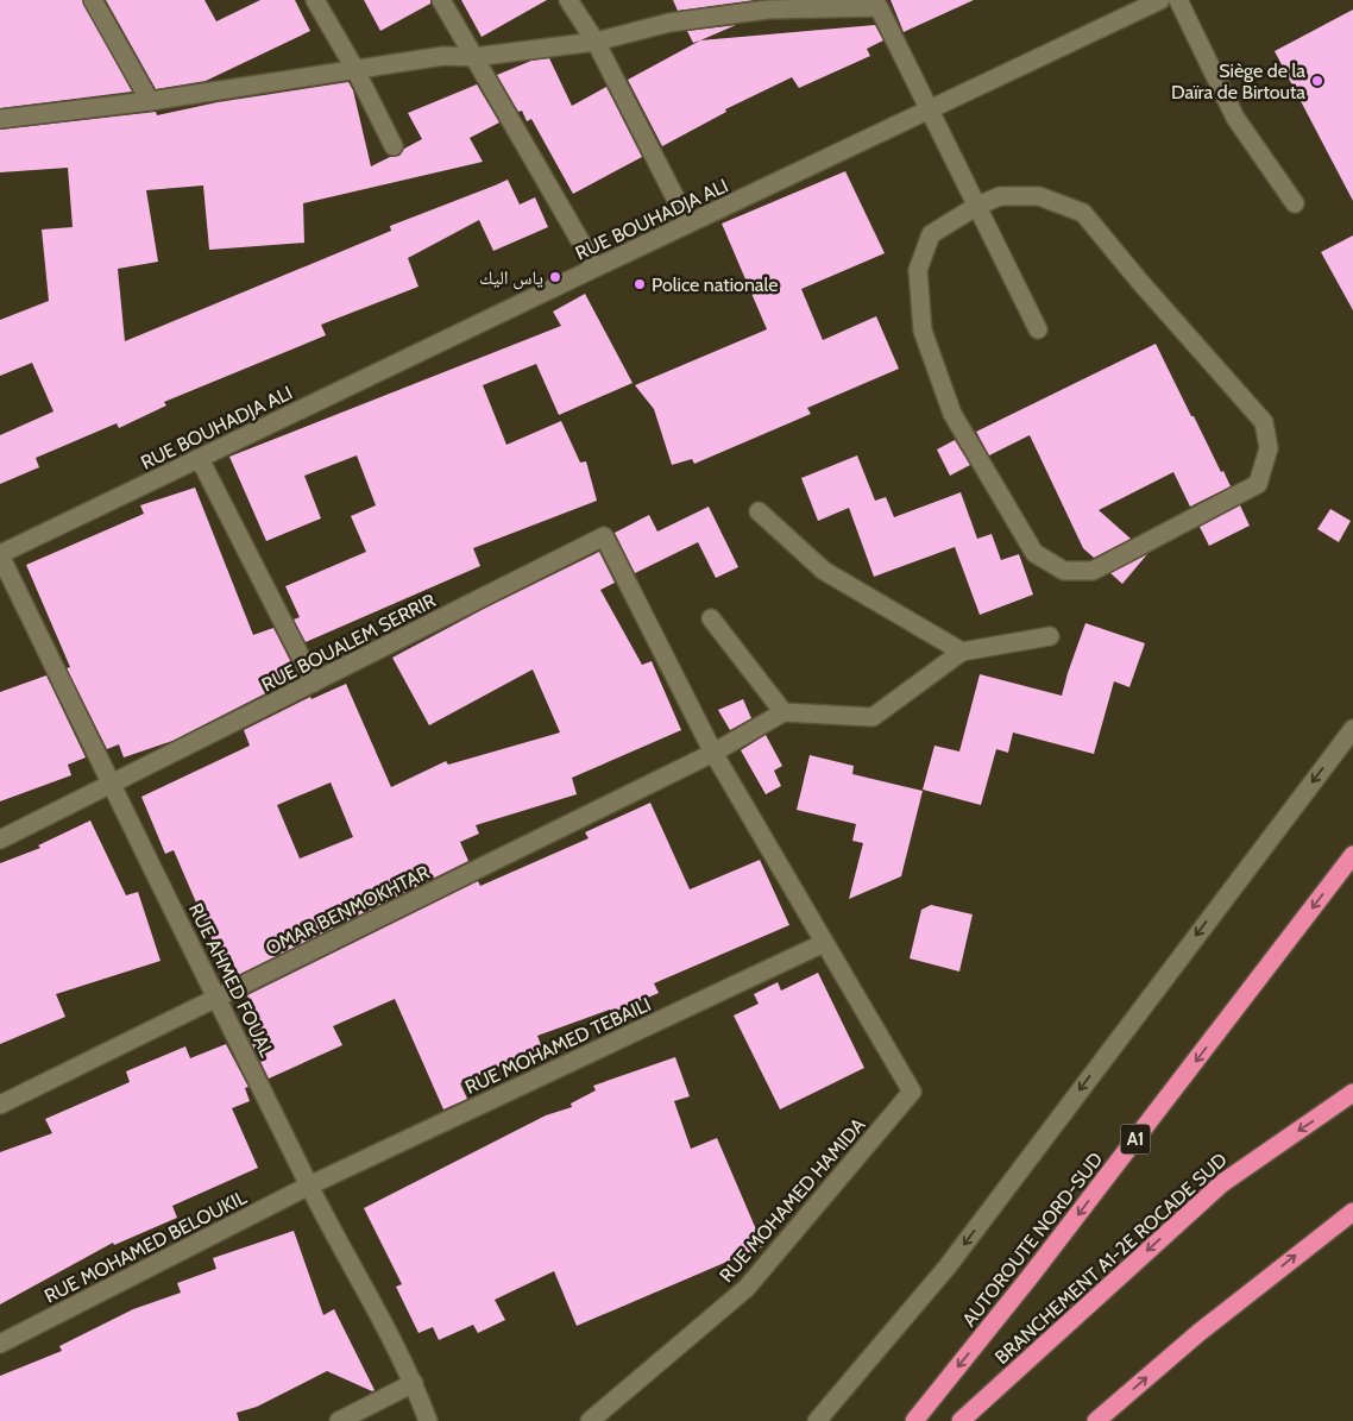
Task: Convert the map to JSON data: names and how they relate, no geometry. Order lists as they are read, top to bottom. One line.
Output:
{"streets":{"highway":["A1","AUTOROUTE NORD-SUD","BRANCHEMENT A1-2E ROCADE SUD"],"street":["RUE BOUHADJA ALI","RUE BOUALEM SERRIR","OMAR BENMOKHTAR","RUE AHMED FOUAL","RUE MOHAMED TEBAILI","RUE MOHAMED HAMIDA","RUE MOHAMED BELOUKIL"]},"crossings":[["RUE BOUHADJA ALI","RUE AHMED FOUAL"],["RUE BOUALEM SERRIR","OMAR BENMOKHTAR"],["RUE BOUALEM SERRIR","RUE AHMED FOUAL"],["OMAR BENMOKHTAR","RUE AHMED FOUAL"],["RUE AHMED FOUAL","RUE MOHAMED TEBAILI"],["RUE AHMED FOUAL","RUE MOHAMED BELOUKIL"],["RUE MOHAMED TEBAILI","RUE MOHAMED HAMIDA"],["RUE MOHAMED TEBAILI","RUE MOHAMED BELOUKIL"]],"one_way":["AUTOROUTE NORD-SUD"],"places":["Siège de la Daïra de Birtouta","ياس اليك","Police nationale"]}
